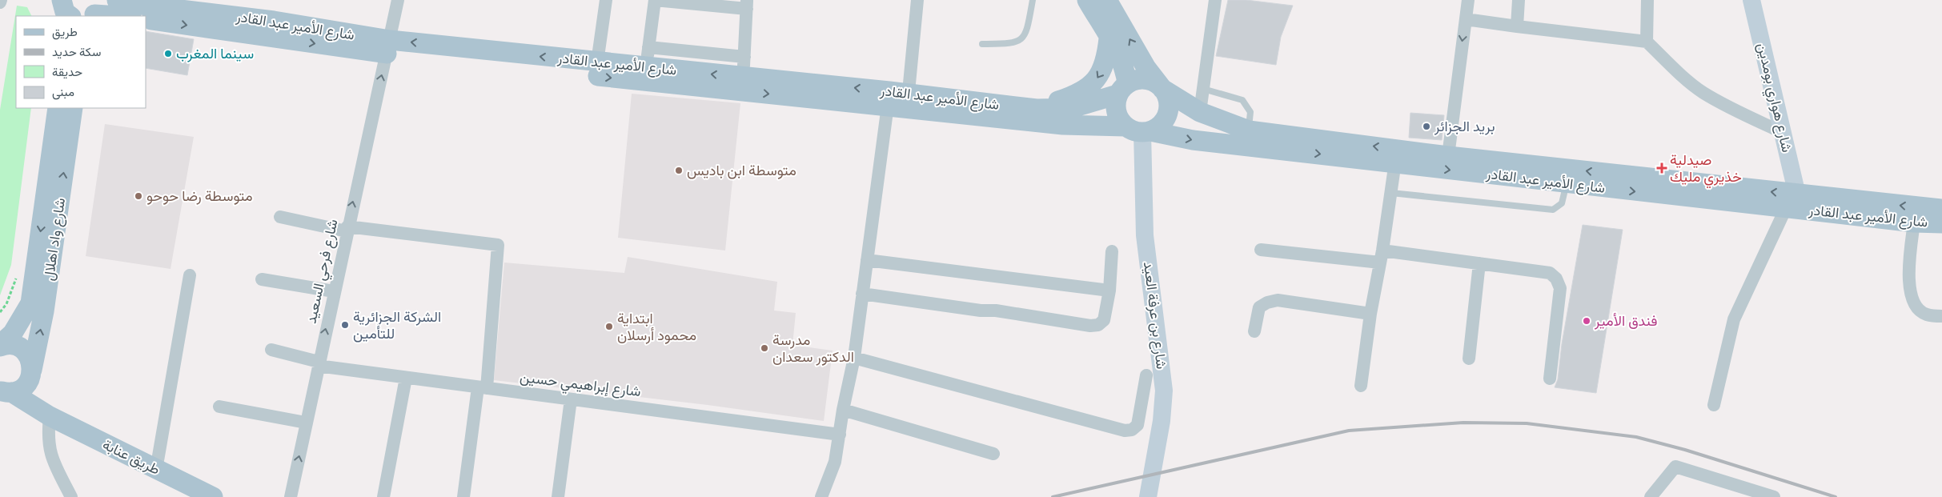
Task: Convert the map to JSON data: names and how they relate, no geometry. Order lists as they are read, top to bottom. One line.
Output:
{"streets":{"main road":["شارع الأمير عبد القادر","شارع هواري بومدين","شارع واد اهلال","شارع بن عرفة العيد","طريق عنابة"],"street":["شارع فرحي السعيد","شارع إبراهيمي حسين"]},"crossings":[["شارع الأمير عبد القادر","شارع هواري بومدين"],["شارع الأمير عبد القادر","شارع فرحي السعيد"],["شارع الأمير عبد القادر","شارع بن عرفة العيد"],["شارع فرحي السعيد","شارع إبراهيمي حسين"]],"one_way":["شارع فرحي السعيد"],"places":{"other":["سينما المغرب","بريد الجزائر","متوسطة ابن باديس","متوسطة رضا حوحو","فندق الأمير","الشركة الجزائرية للتأمين","ابتداية محمود أرسلان","مدرسة الدكتور سعدان"],"health":["صيدلية خذيري مليك"]},"legend":["طريق","سكة حديد","حديقة","مبنى"]}
